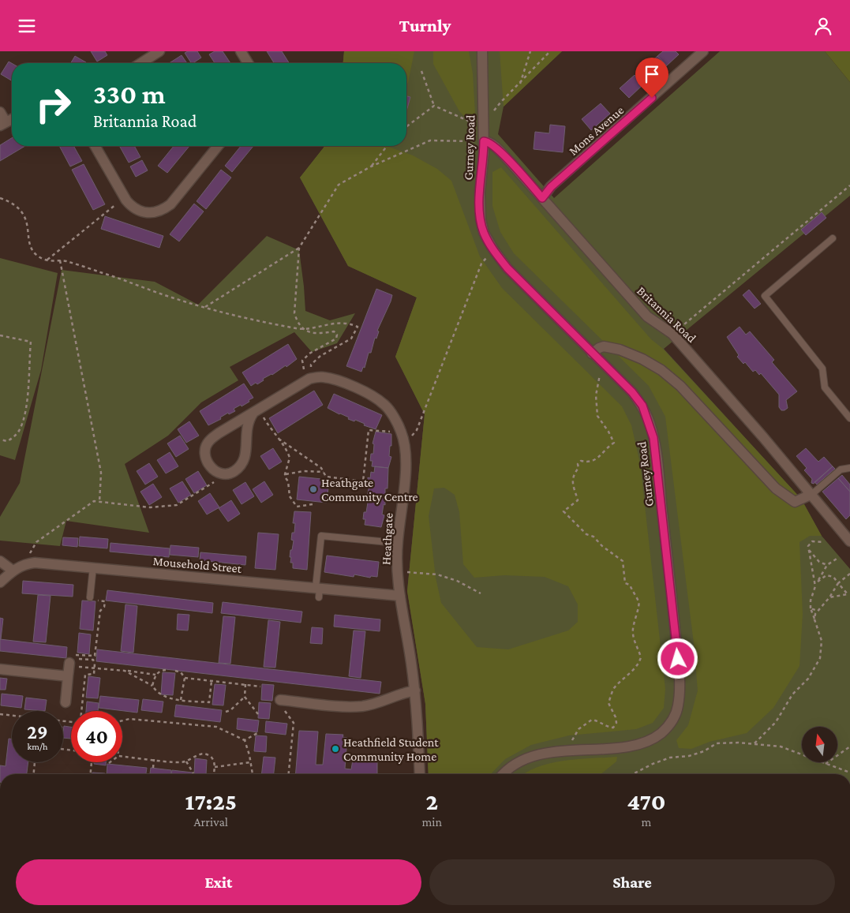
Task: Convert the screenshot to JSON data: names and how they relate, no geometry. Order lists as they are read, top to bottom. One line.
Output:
{"streets":{"street":["Mons Avenue","Gurney Road","Britannia Road","Heathgate","Mousehold Street"]},"crossings":[["Mons Avenue","Britannia Road"],["Gurney Road","Britannia Road"],["Heathgate","Mousehold Street"]],"places":["Heathgate Community Centre","Heathfield Student Community Home"],"north":"top","page":{"header":"Turnly","turn":["330 m","Britannia Road"],"speed":"29 km/h","limit":"40","eta":["17:25","Arrival","2","min","470","m"],"buttons":["Exit","Share"]}}
